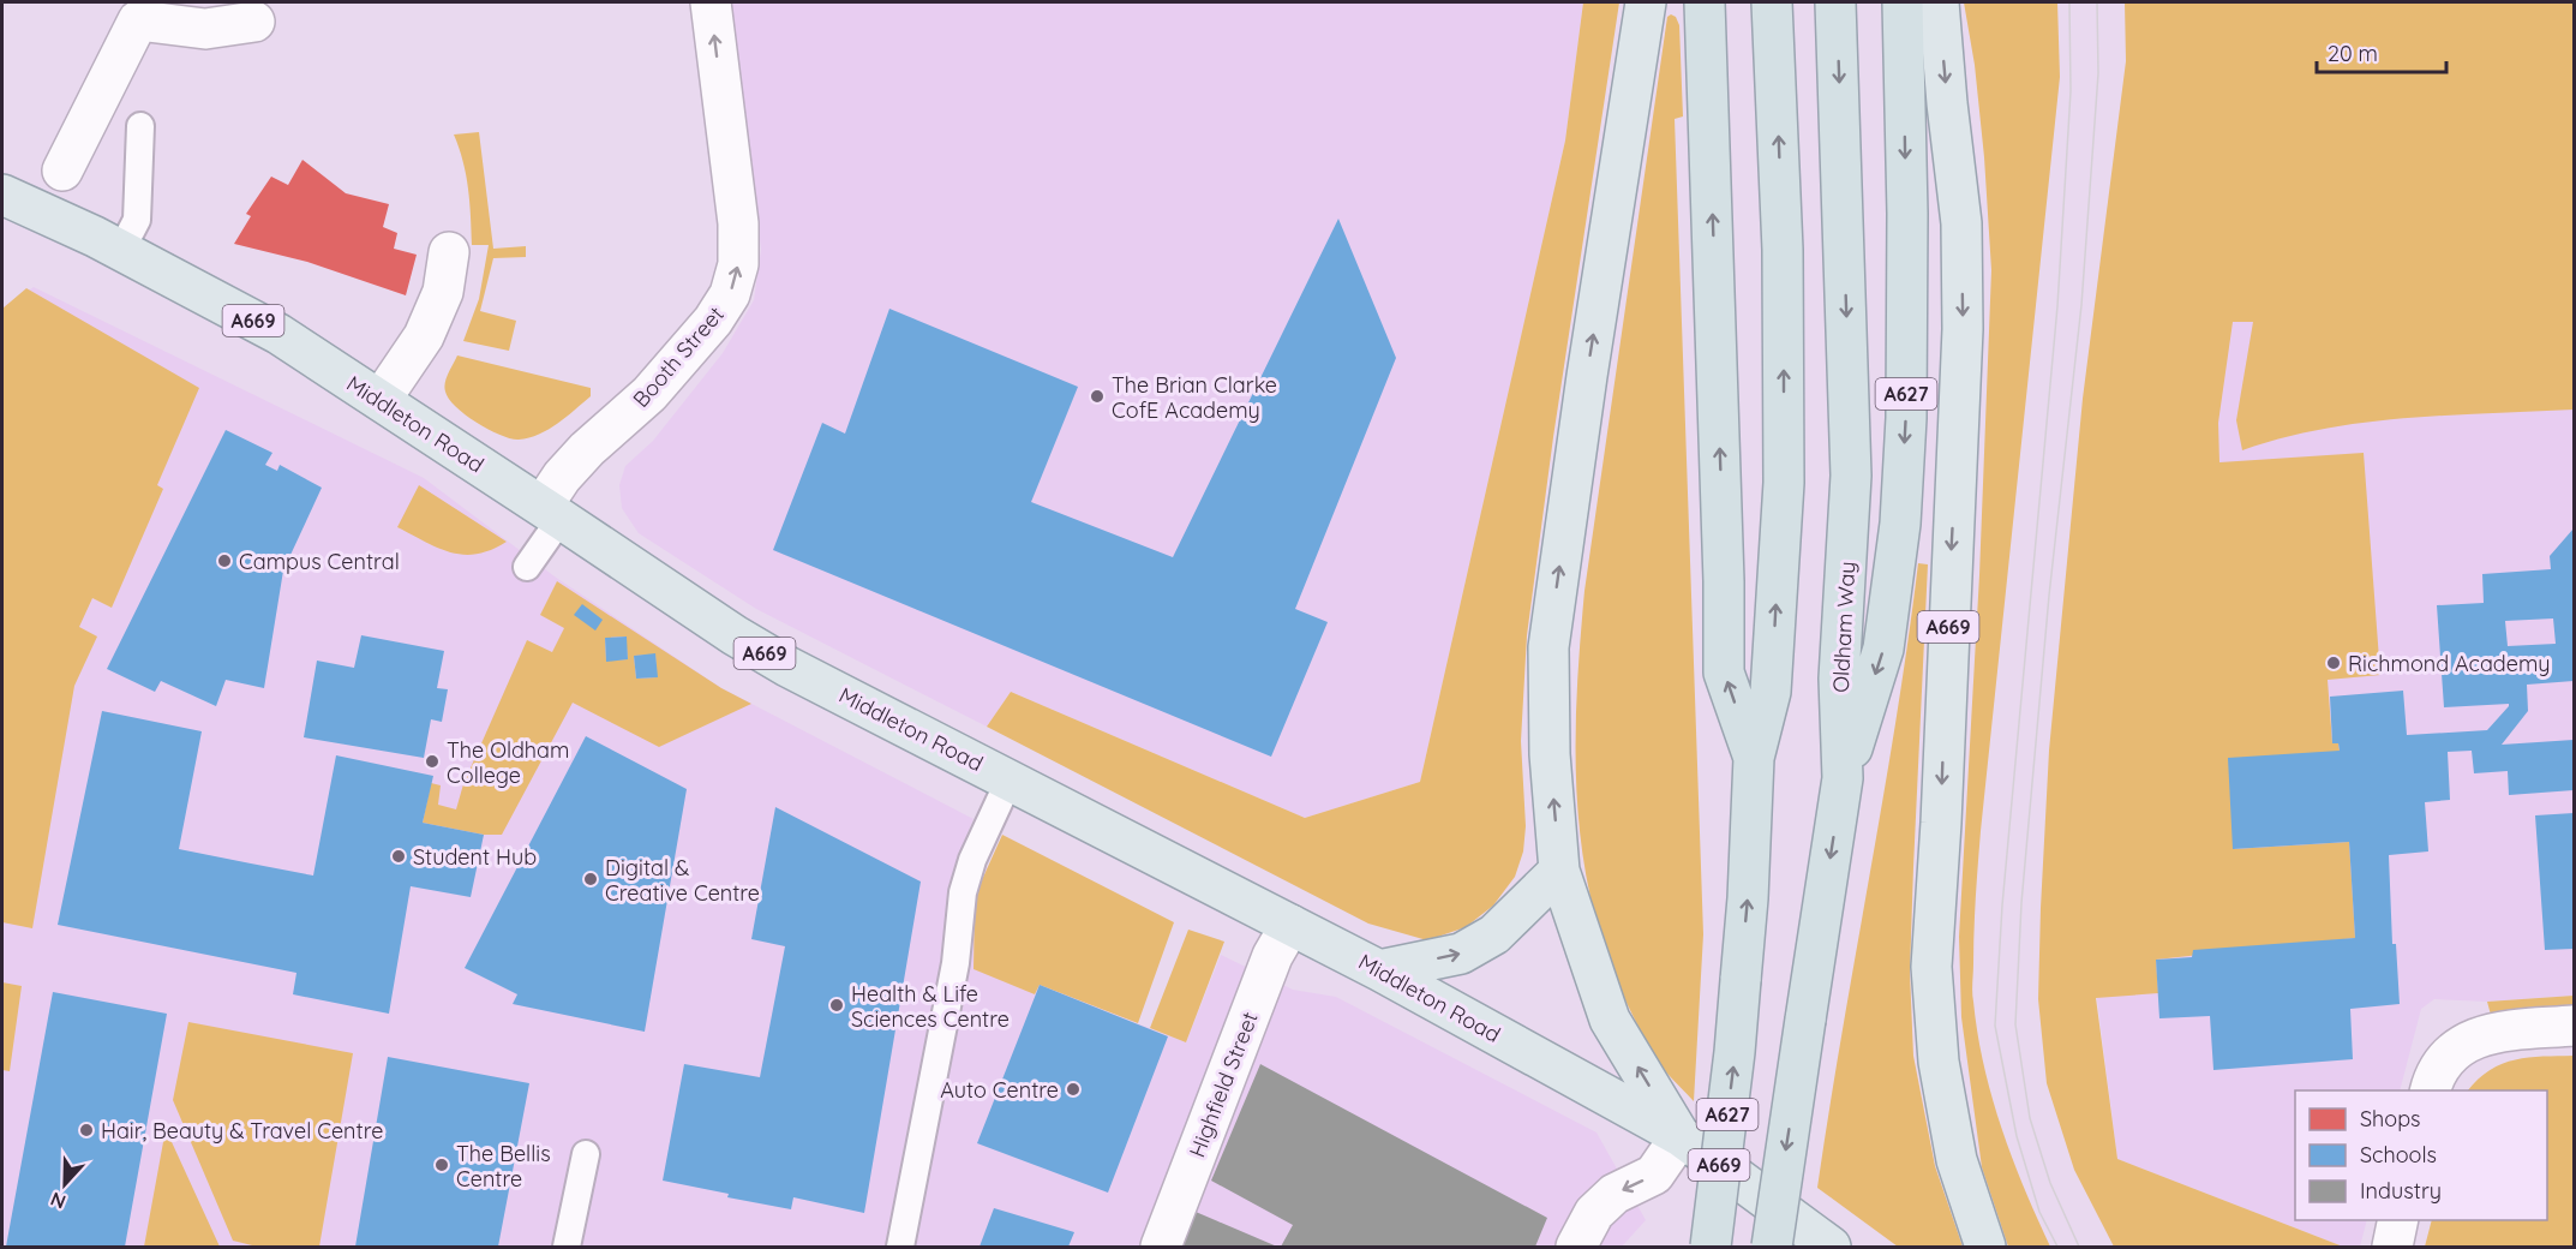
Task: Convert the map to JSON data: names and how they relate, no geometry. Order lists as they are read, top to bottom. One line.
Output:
{"streets":{"highway":["A627","Oldham Way"],"main road":["A669","Middleton Road"],"street":["Booth Street","Highfield Street"]},"crossings":[["A669","Middleton Road"],["Booth Street","Middleton Road"],["A627","Oldham Way"],["Middleton Road","Highfield Street"]],"one_way":["Booth Street"],"places":["The Brian Clarke CofE Academy","Campus Central","Richmond Academy","The Oldham College","Student Hub","Digital & Creative Centre","Health & Life Sciences Centre","Auto Centre","Hair, Beauty & Travel Centre","The Bellis Centre"],"legend":["Shops","Schools","Industry"],"scale_bar":"20 m","north":"bottom"}
